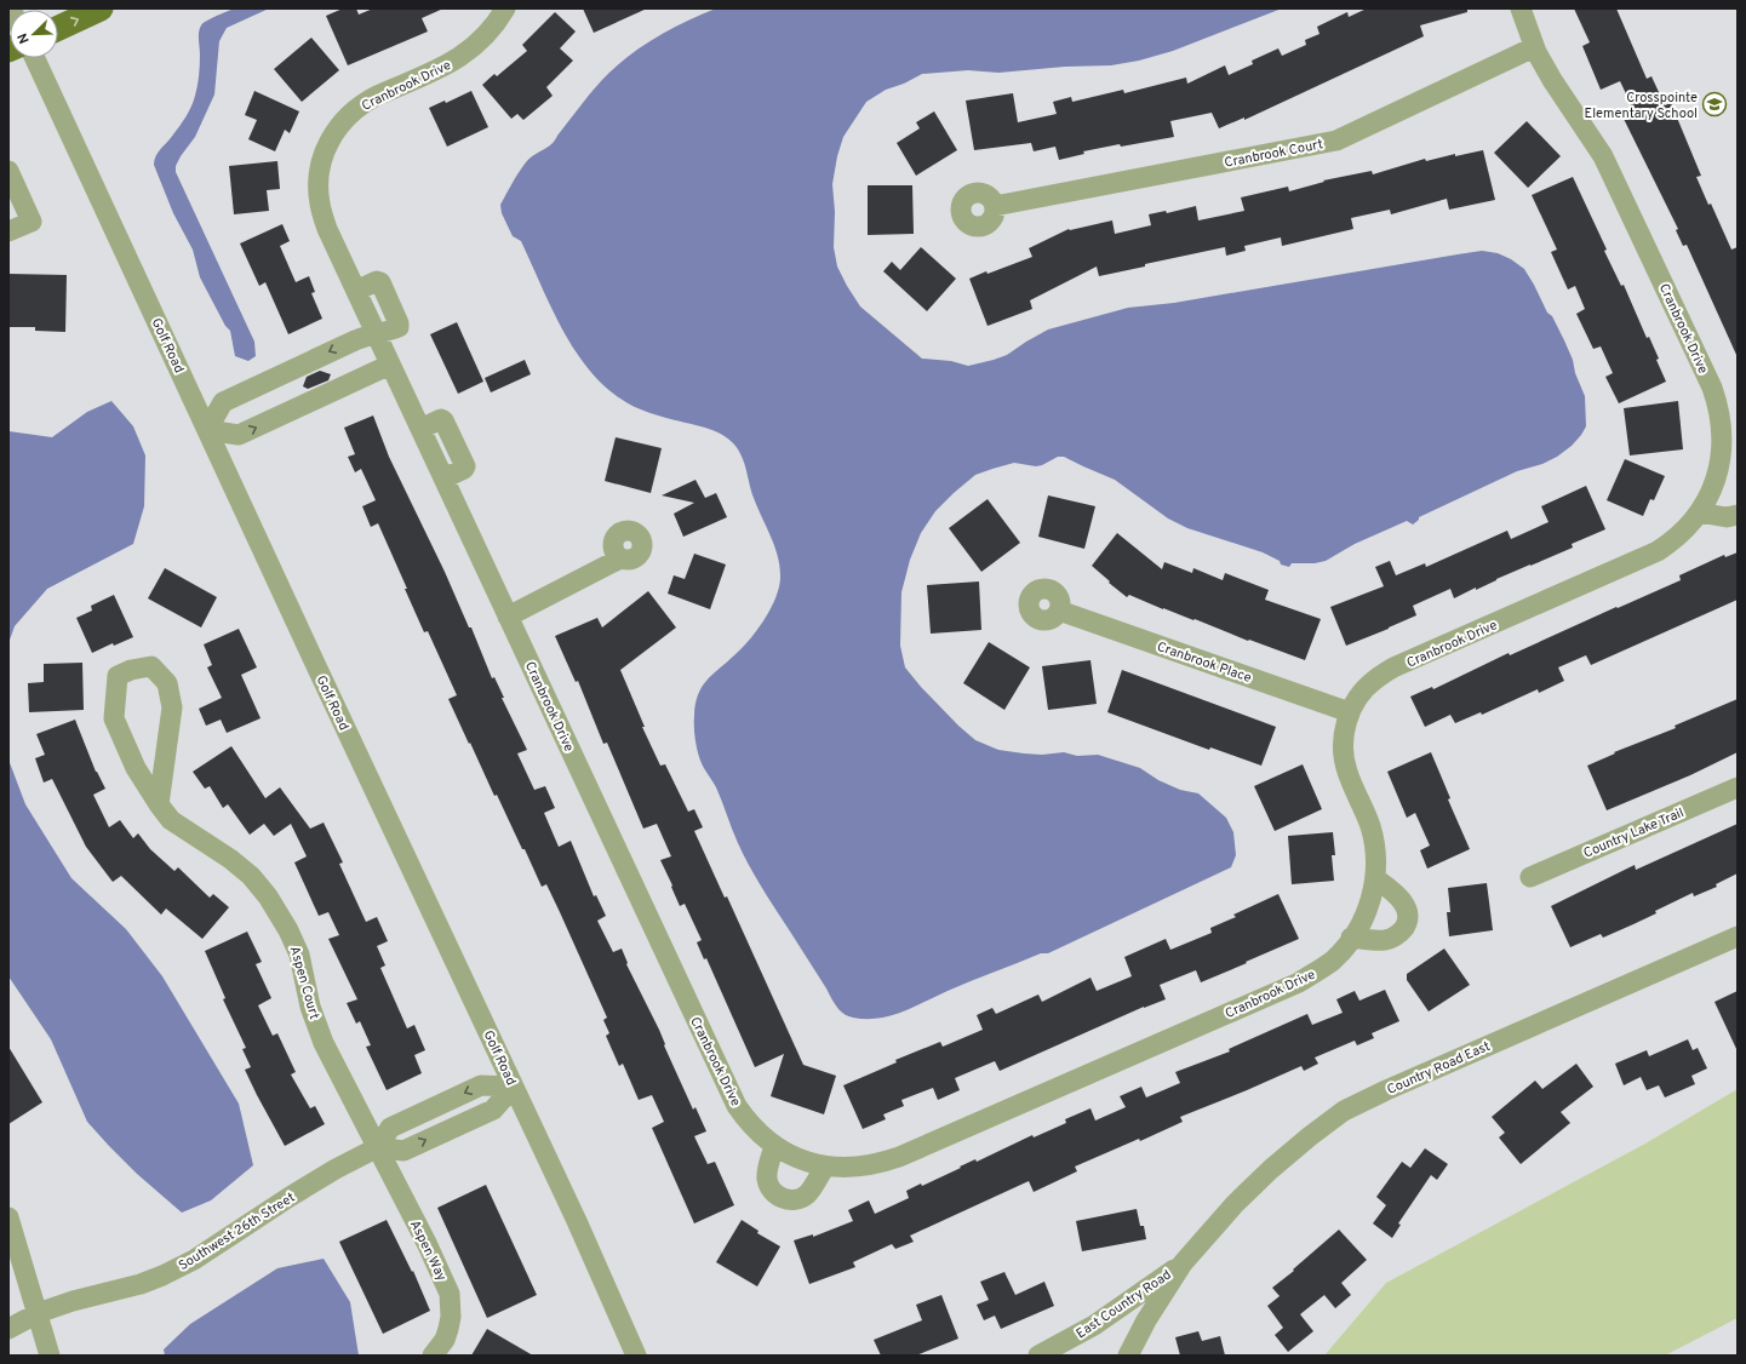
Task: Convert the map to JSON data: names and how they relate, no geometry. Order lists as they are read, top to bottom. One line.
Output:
{"streets":{"street":["Cranbrook Drive","Cranbrook Court","Golf Road","Cranbrook Place","Country Lake Trail","Aspen Court","Country Road East","Southwest 26th Street","Aspen Way","East Country Road"]},"crossings":[["Cranbrook Drive","Cranbrook Court"],["Cranbrook Drive","Cranbrook Place"],["Aspen Court","Southwest 26th Street"],["Aspen Court","Aspen Way"],["Country Road East","East Country Road"],["Southwest 26th Street","Aspen Way"]],"places":{"school or university":["Crosspointe Elementary School"]},"north":"bottom left"}
